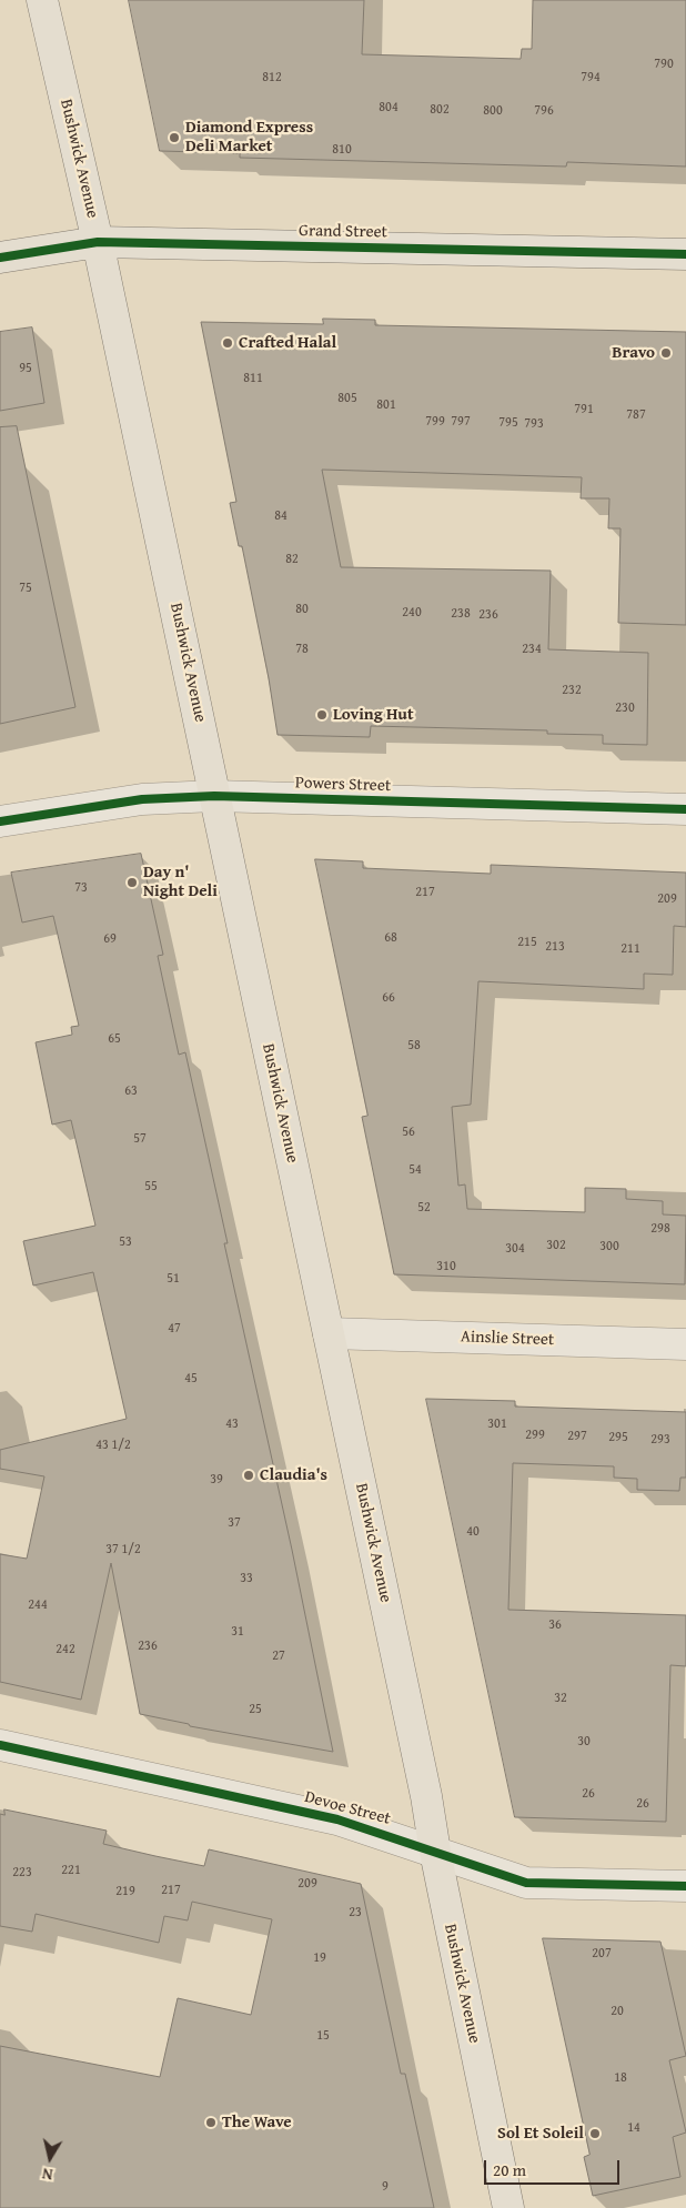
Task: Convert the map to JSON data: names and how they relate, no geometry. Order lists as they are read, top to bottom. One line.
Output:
{"streets":{"main road":["Bushwick Avenue","Grand Street"],"street":["Powers Street","Ainslie Street","Devoe Street"]},"crossings":[["Bushwick Avenue","Grand Street"],["Bushwick Avenue","Powers Street"],["Bushwick Avenue","Ainslie Street"],["Bushwick Avenue","Devoe Street"]],"places":["Diamond Express Deli Market","Crafted Halal","Bravo","Loving Hut","Day n' Night Deli","Claudia's","The Wave","Sol Et Soleil"],"house_numbers":["790","812","794","804","802","800","796","810","95","811","805","801","791","787","799","797","795","793","84","82","75","80","240","238","236","78","234","232","230","73","217","209","68","69","215","213","211","66","65","58","63","56","57","54","55","52","298","53","302","300","304","310","51","47","45","43","301","299","297","295","293","43 1/2","39","37","40","37 1/2","33","244","36","31","236","242","27","32","25","30","26","26","221","223","209","217","219","23","207","19","20","15","18","14","9"],"scale_bar":"20 m","north":"bottom"}
